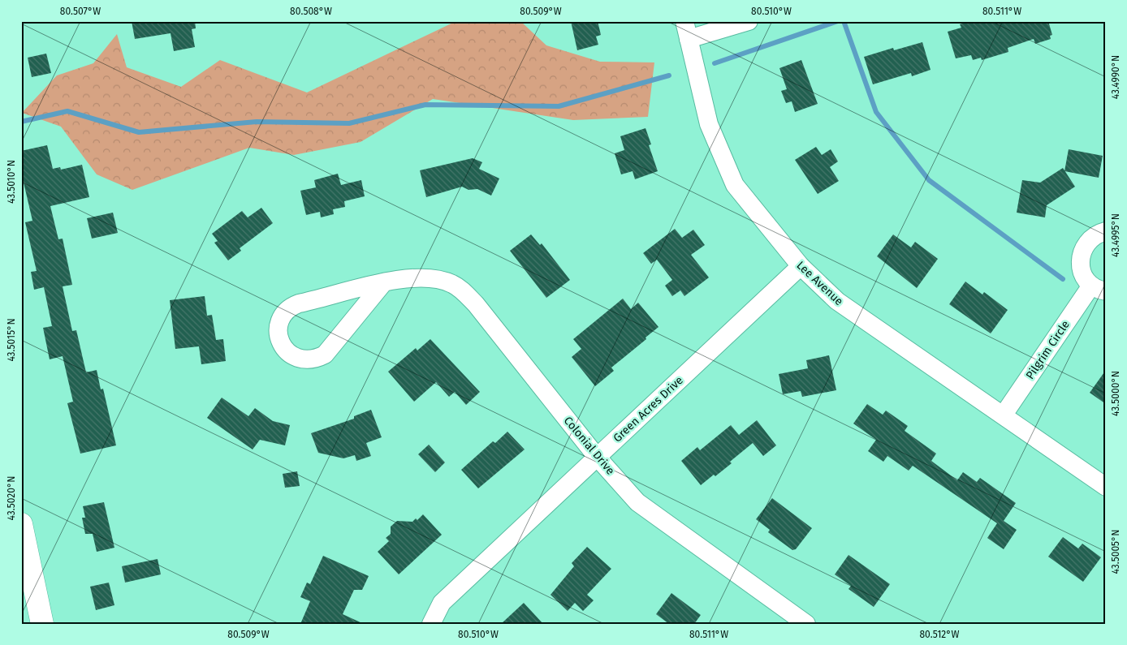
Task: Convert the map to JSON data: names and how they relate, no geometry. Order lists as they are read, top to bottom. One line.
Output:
{"streets":{"street":["Lee Avenue","Pilgrim Circle","Green Acres Drive","Colonial Drive"]},"crossings":[["Lee Avenue","Pilgrim Circle"],["Lee Avenue","Green Acres Drive"],["Green Acres Drive","Colonial Drive"]],"coordinates":["80.507°W","80.508°W","80.509°W","80.510°W","80.511°W","43.4990°N","43.5010°N","43.4995°N","43.5015°N","43.5000°N","43.5020°N","43.5005°N","80.512°W"]}
